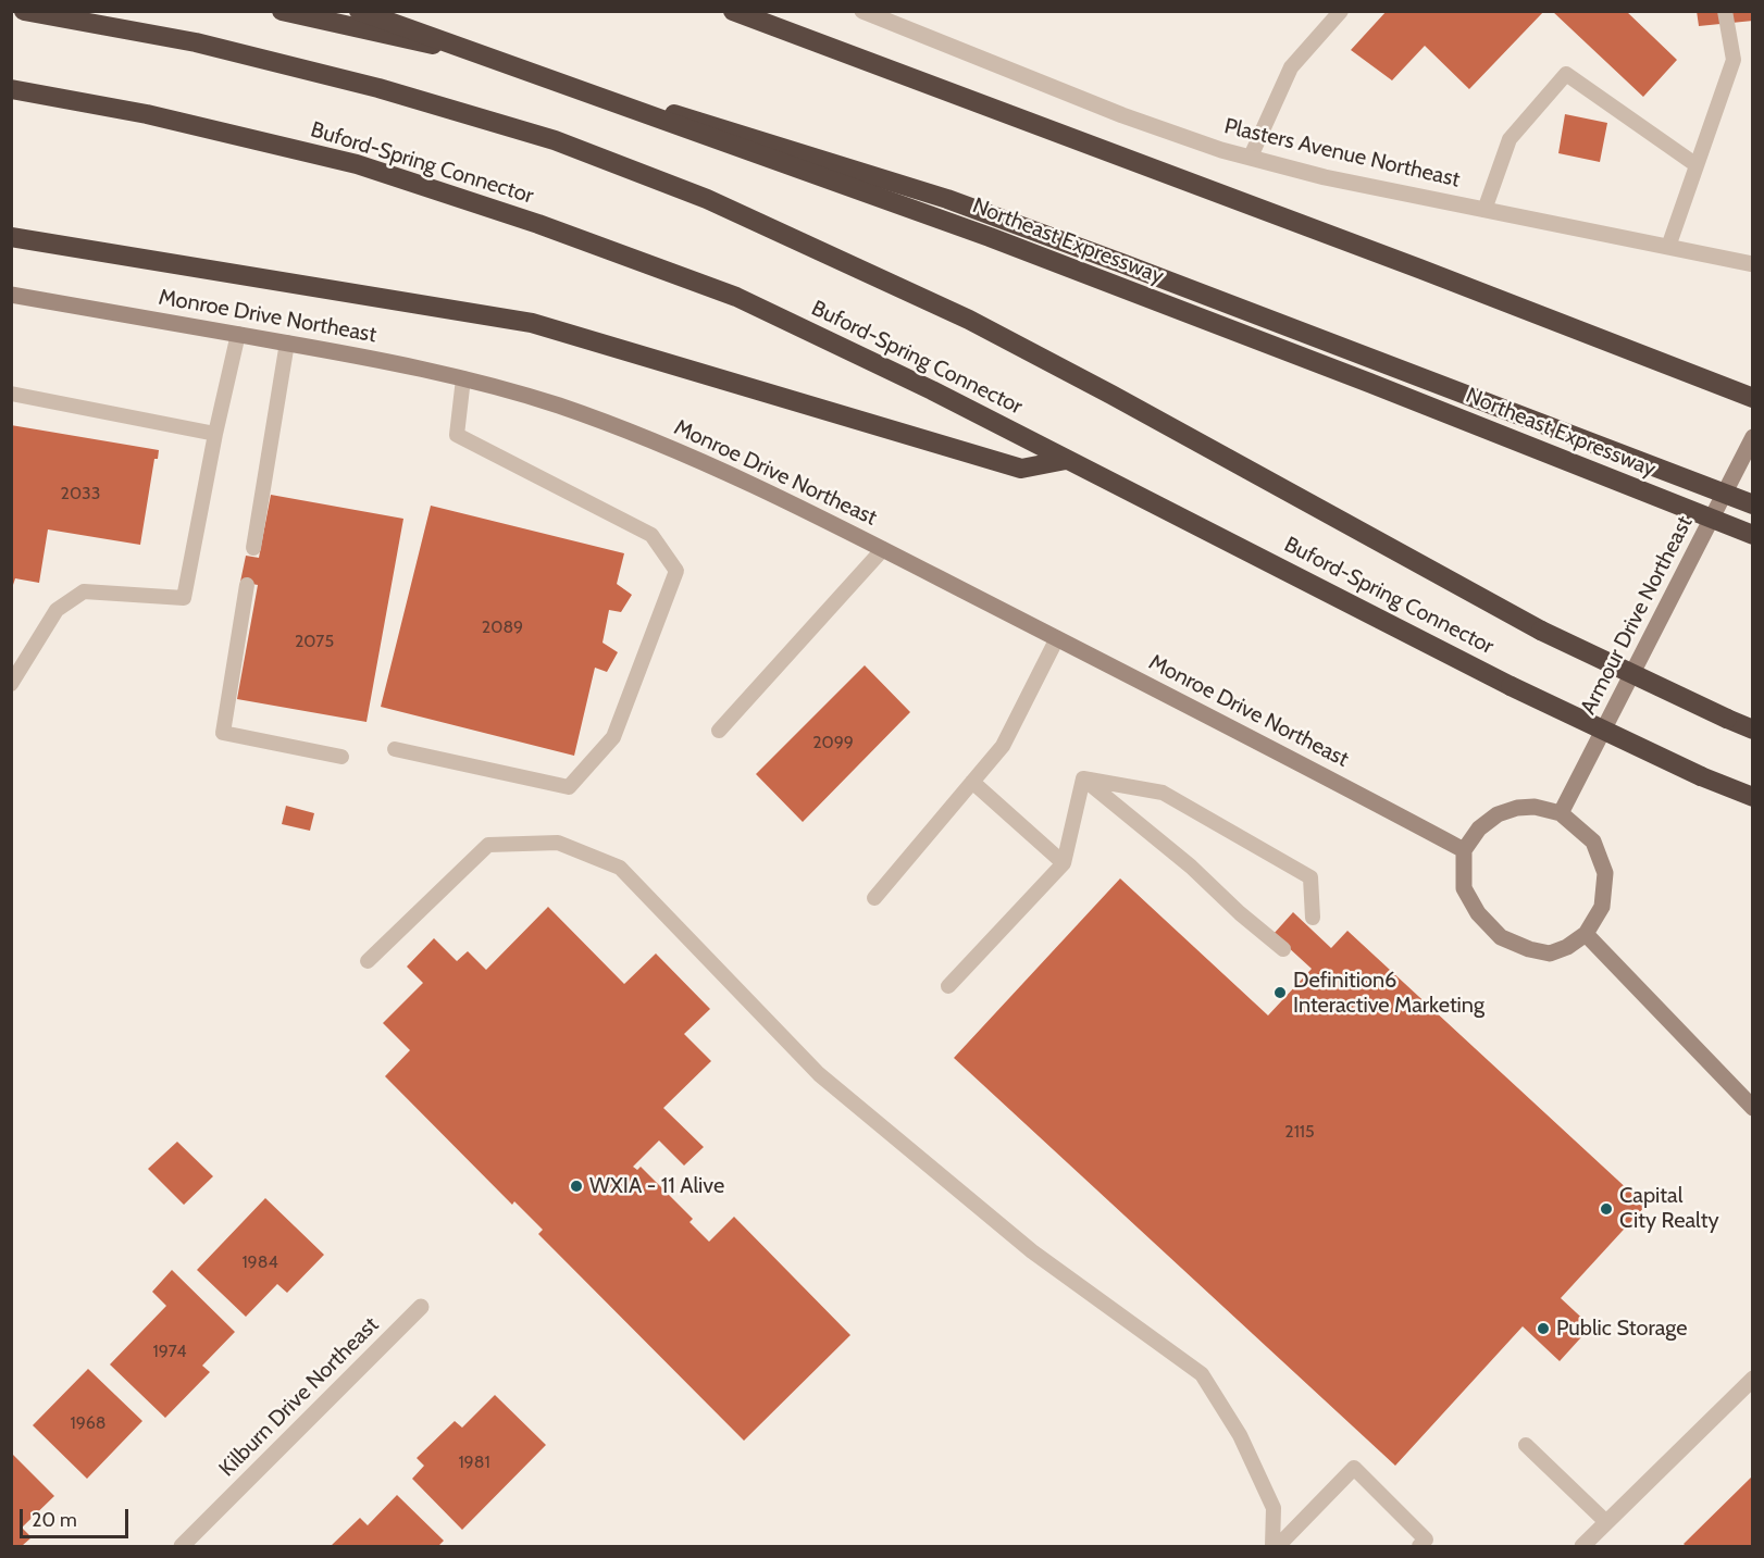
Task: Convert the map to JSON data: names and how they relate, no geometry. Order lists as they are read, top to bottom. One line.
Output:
{"streets":{"highway":["Buford-Spring Connector","Northeast Expressway"],"main road":["Monroe Drive Northeast","Armour Drive Northeast"],"street":["Plasters Avenue Northeast","Kilburn Drive Northeast"]},"crossings":[["Monroe Drive Northeast","Armour Drive Northeast"]],"places":["Definition6 Interactive Marketing","WXIA - 11 Alive","Capital City Realty","Public Storage"],"house_numbers":["2033","2089","2075","2099","2115","1984","1974","1968","1981"],"scale_bar":"20 m"}
